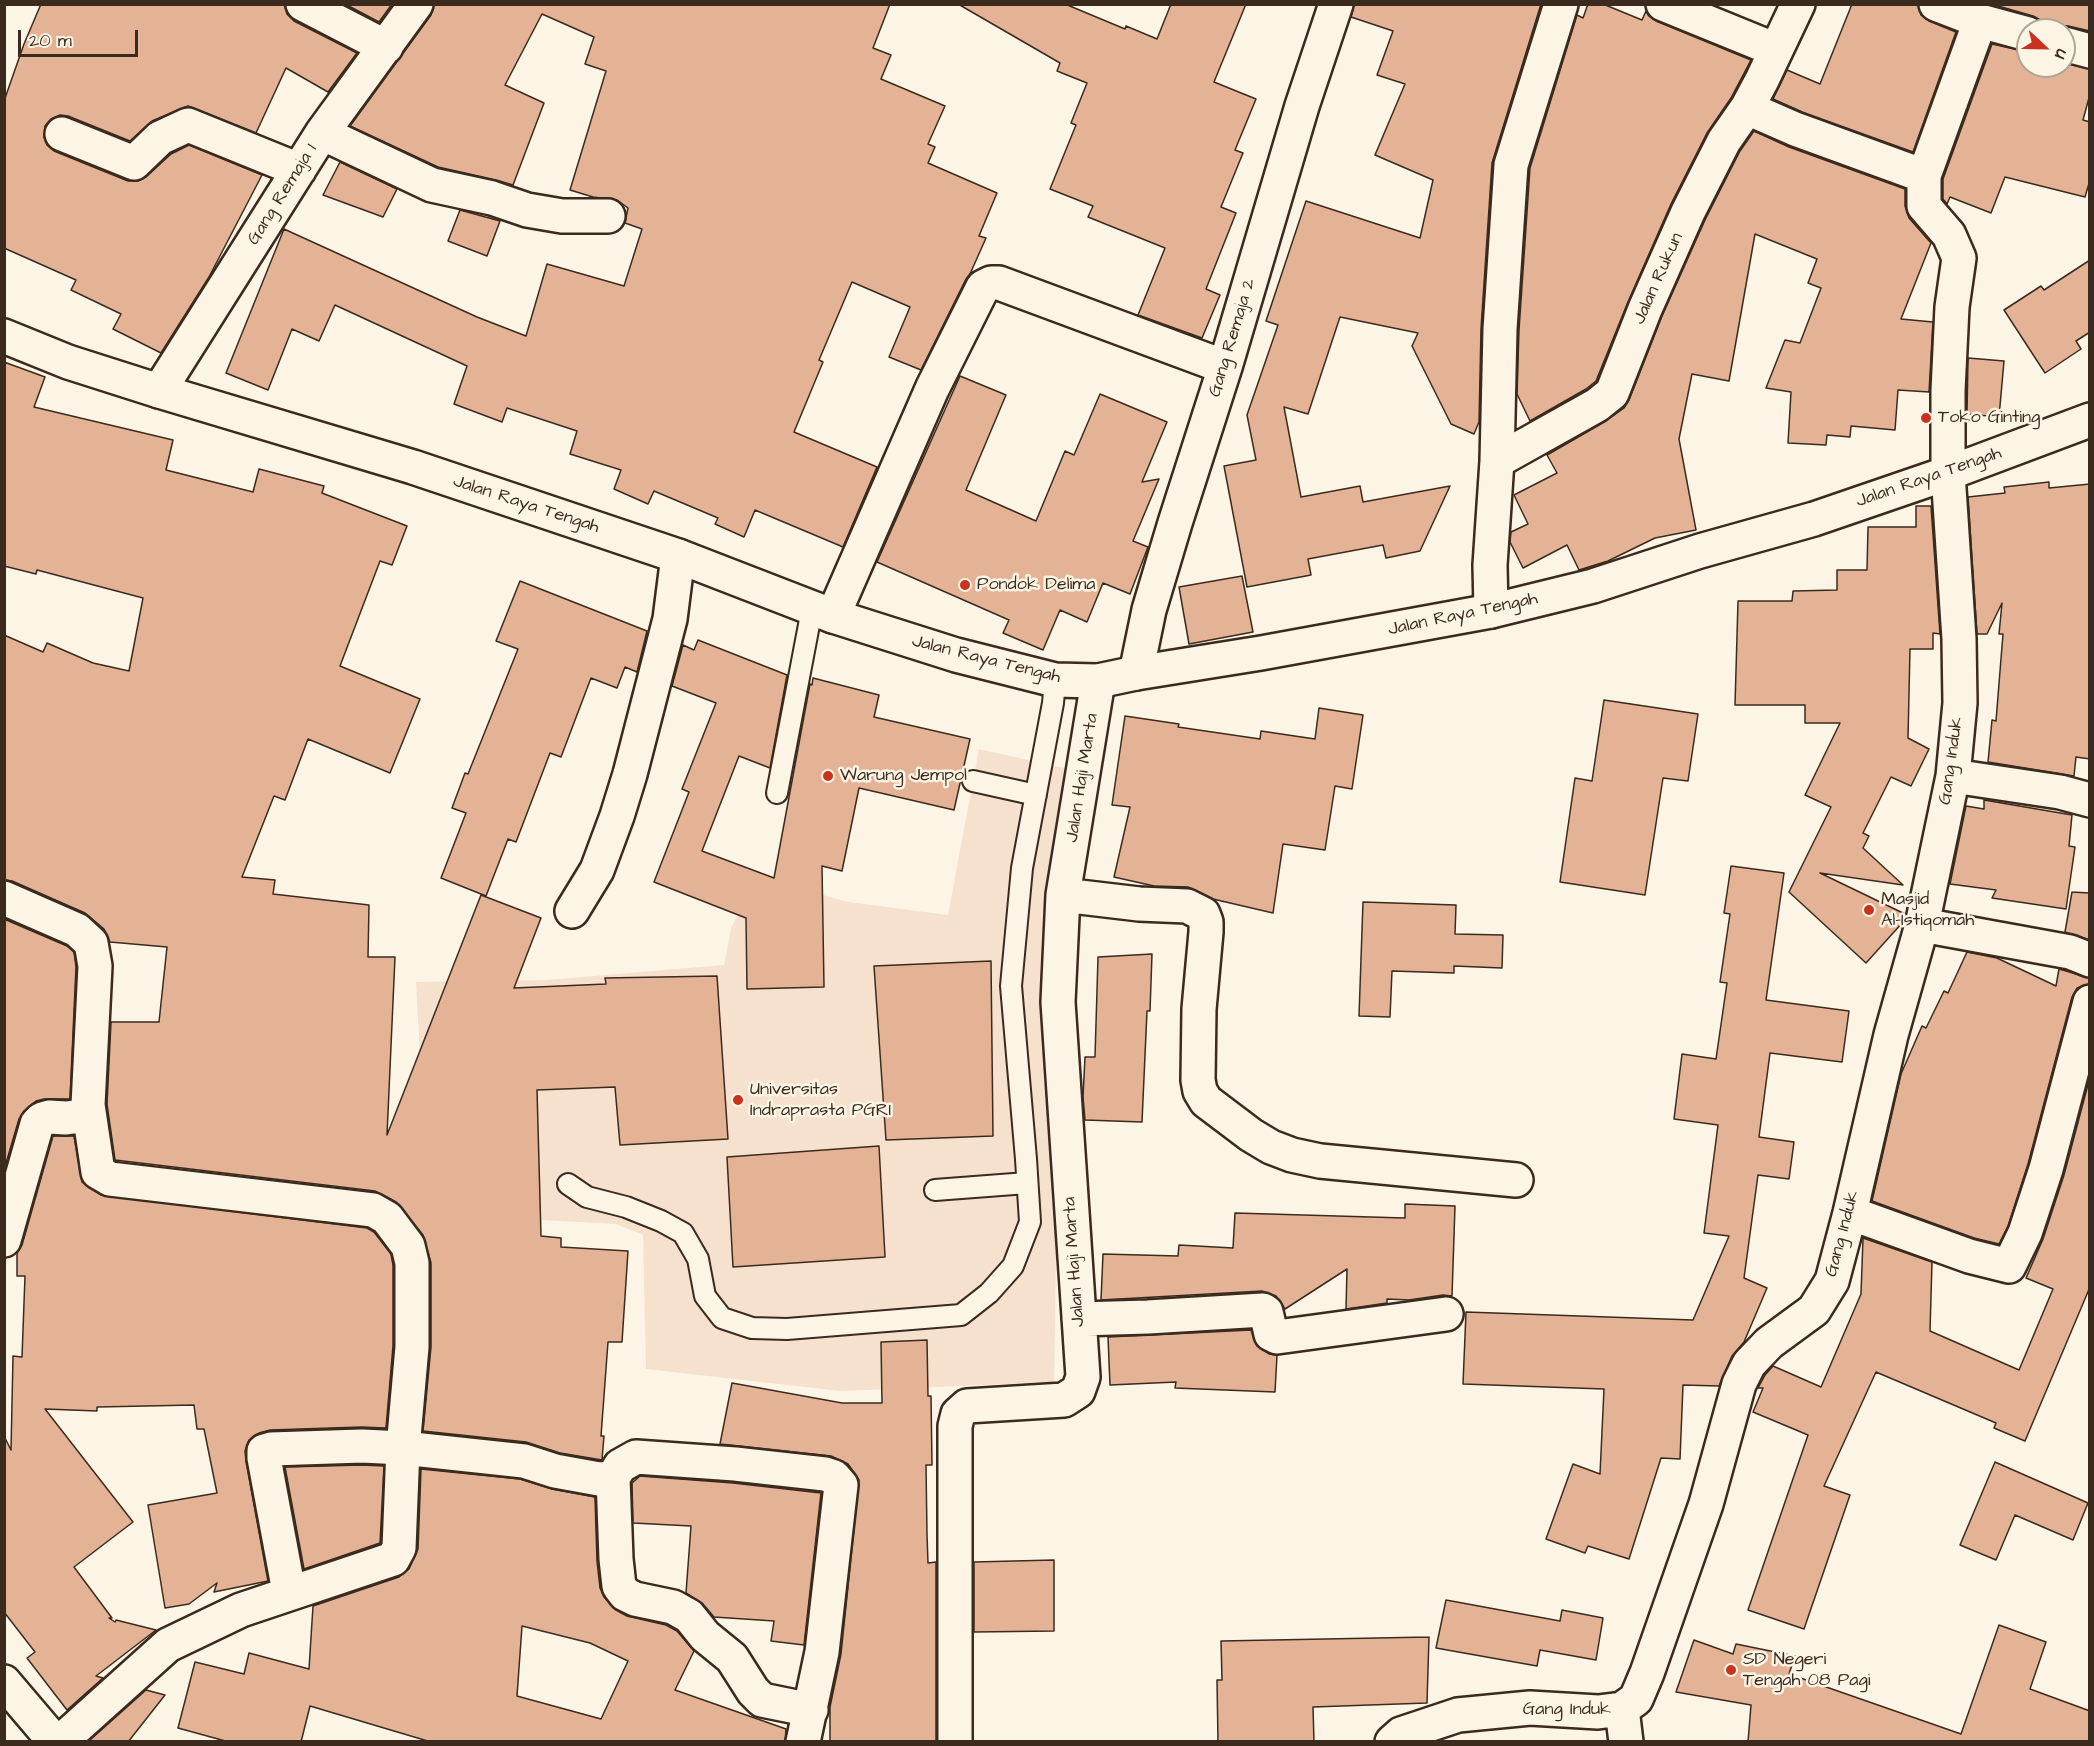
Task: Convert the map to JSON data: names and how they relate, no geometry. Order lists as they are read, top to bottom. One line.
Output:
{"streets":{"street":["Gang Remaja 1","Jalan Rukun","Gang Remaja 2","Jalan Raya Tengah","Gang Induk","Jalan Haji Marta"]},"crossings":[["Gang Remaja 1","Jalan Raya Tengah"],["Gang Remaja 2","Jalan Raya Tengah"],["Jalan Raya Tengah","Gang Induk"],["Jalan Raya Tengah","Jalan Haji Marta"]],"places":["Toko Ginting","Pondok Delima","Warung Jempol","Masjid Al-Istiqomah","Universitas Indraprasta PGRI","SD Negeri Tengah 08 Pagi"],"scale_bar":"20 m","north":"right"}
